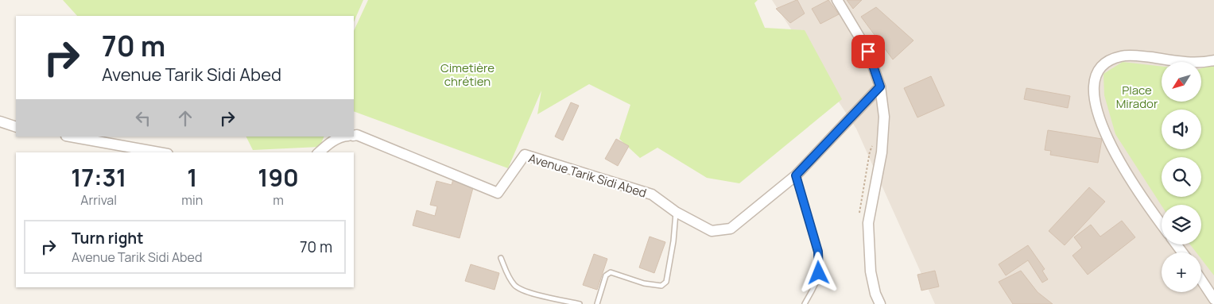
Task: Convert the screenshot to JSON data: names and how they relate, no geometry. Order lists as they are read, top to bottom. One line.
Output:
{"streets":{"street":["Avenue Tarik Sidi Abed"]},"parks":["Cimetière chrétien","Place Mirador"],"north":"bottom left","page":{"turn":["70 m","Avenue Tarik Sidi Abed"],"map_buttons":"+","eta":["17:31","Arrival","1","min","190","m"],"list":[{"name":"Turn right","note":"Avenue Tarik Sidi Abed","value":"70 m"}]}}
